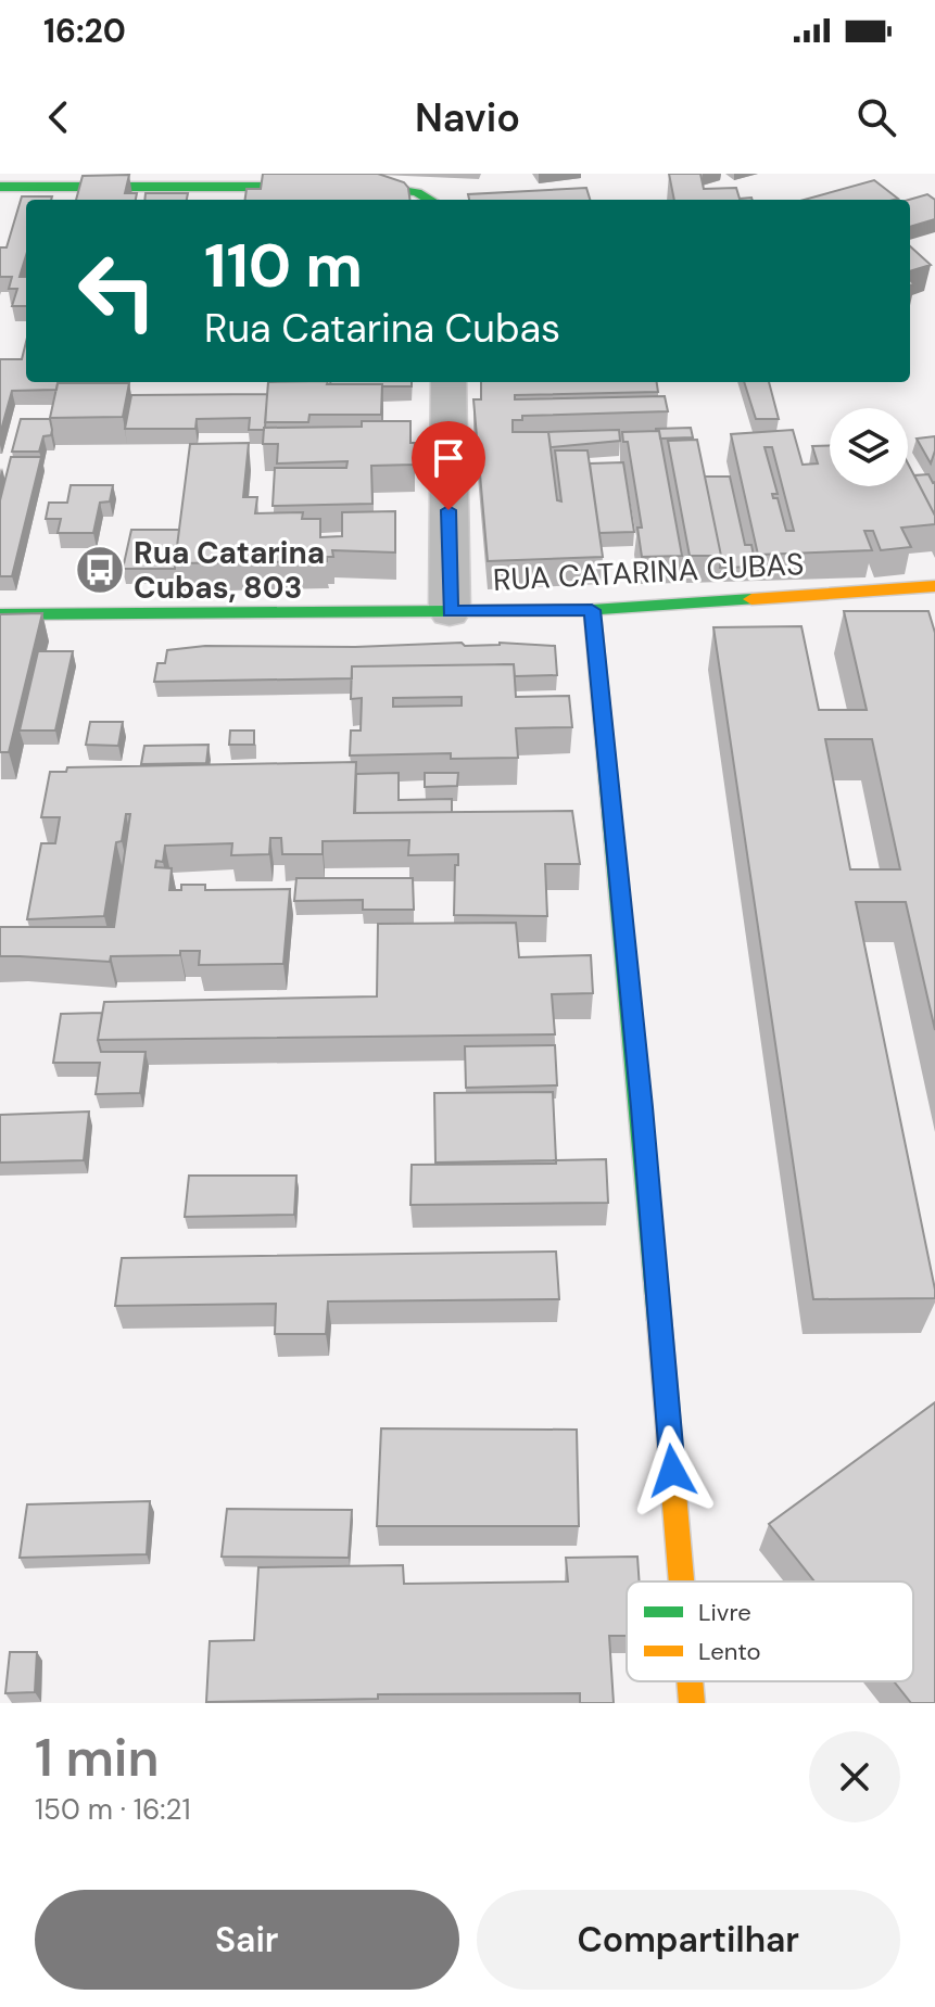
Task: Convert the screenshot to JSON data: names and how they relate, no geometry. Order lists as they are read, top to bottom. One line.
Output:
{"streets":{"street":["RUA CATARINA CUBAS"]},"places":{"bus stop":["Rua Catarina Cubas, 803"]},"legend":["Livre","Lento"],"page":{"status":"16:20","header":"Navio","turn":["110 m","Rua Catarina Cubas"],"heading":["1 min","150 m · 16:21"],"buttons":["Sair","Compartilhar"]}}
